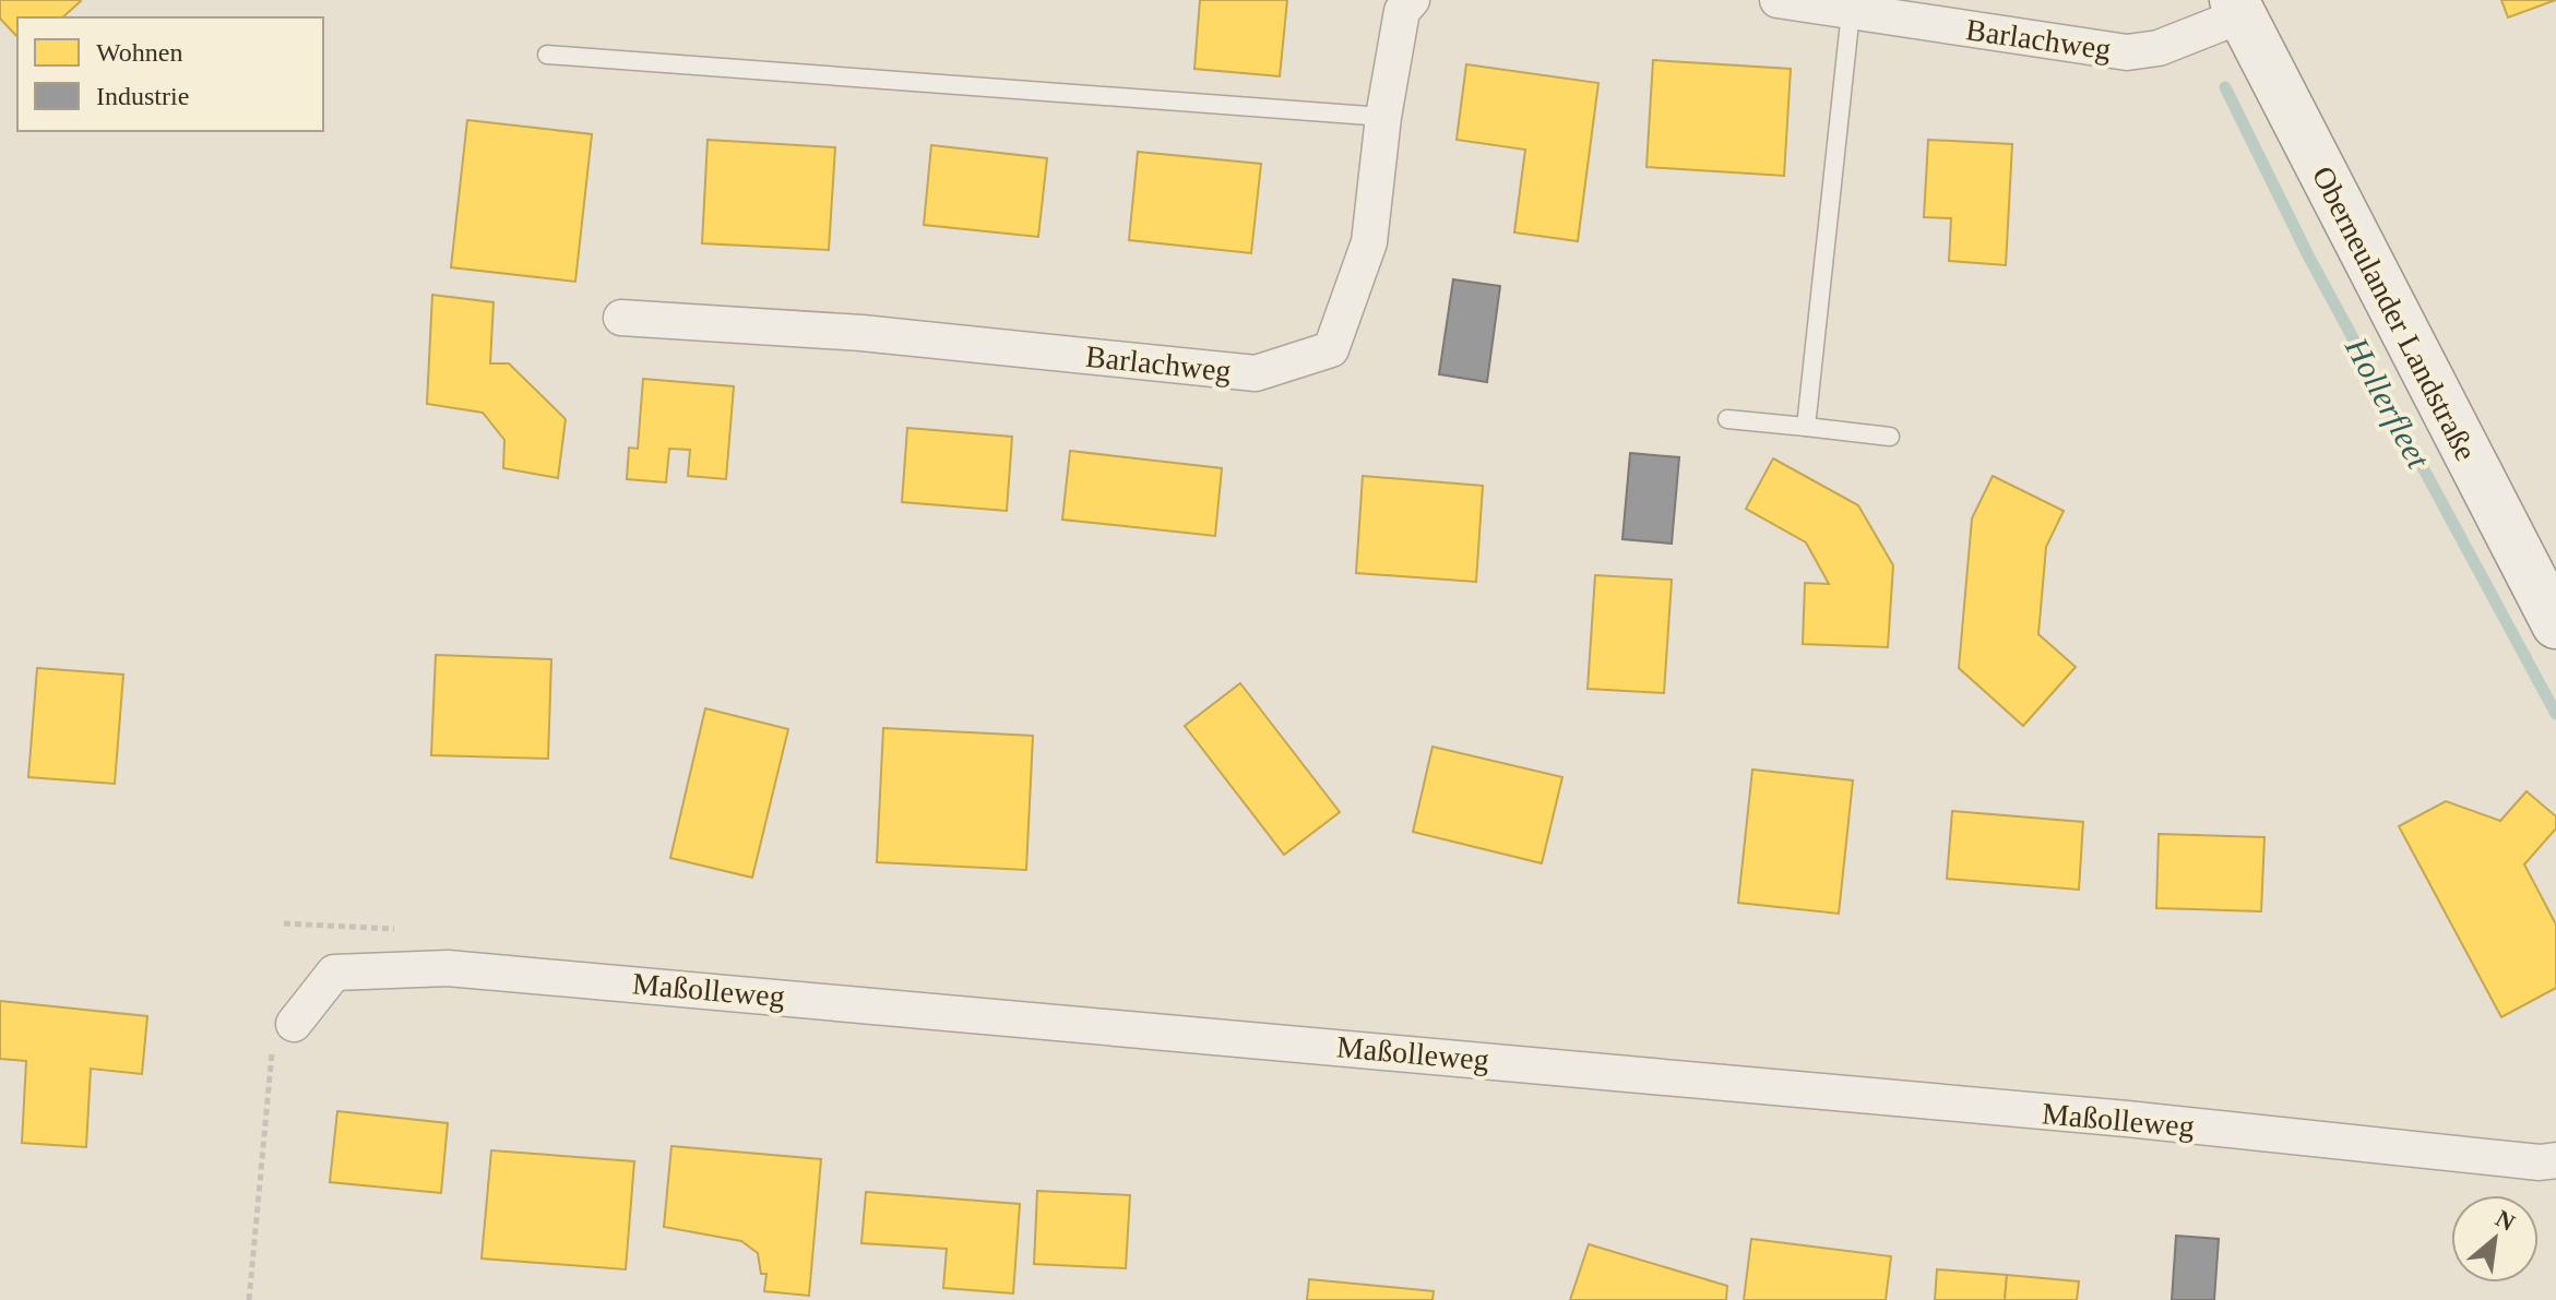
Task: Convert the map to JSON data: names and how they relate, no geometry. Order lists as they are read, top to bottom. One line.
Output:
{"streets":{"street":["Barlachweg","Oberneulander Landstraße","Maßolleweg"]},"crossings":[["Barlachweg","Oberneulander Landstraße"]],"water":["Hollerfleet"],"legend":["Wohnen","Industrie"],"north":"top right"}
